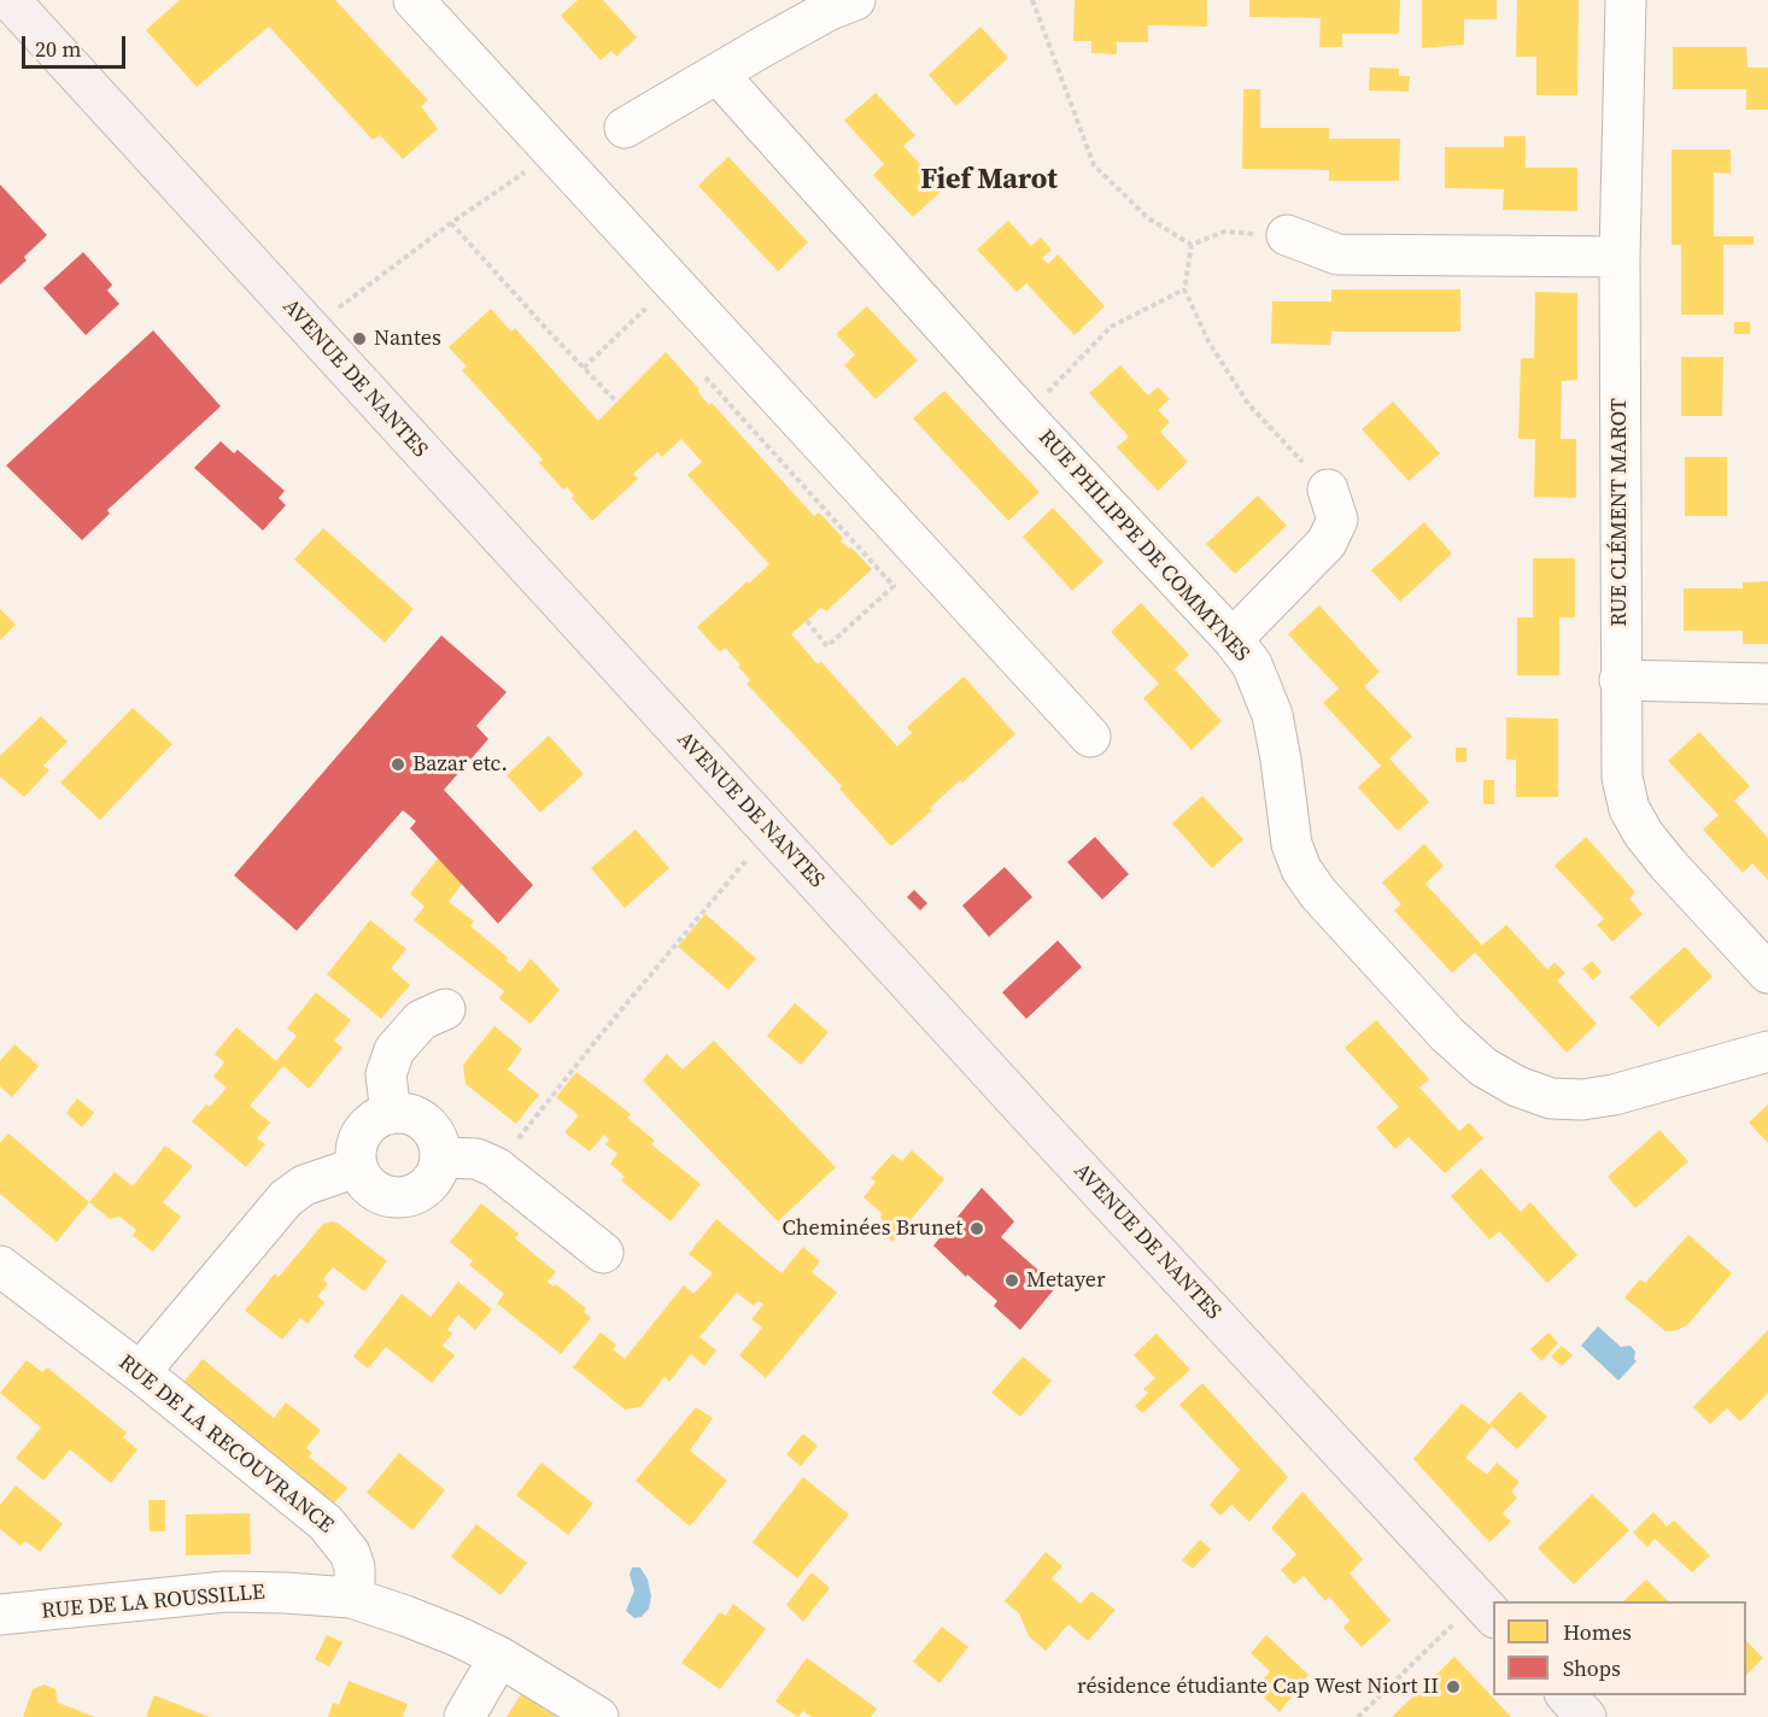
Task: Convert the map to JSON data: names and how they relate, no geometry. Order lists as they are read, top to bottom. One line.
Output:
{"streets":{"main road":["AVENUE DE NANTES"],"street":["RUE CLÉMENT MAROT","RUE PHILIPPE DE COMMYNES","RUE DE LA RECOUVRANCE","RUE DE LA ROUSSILLE"]},"crossings":[["RUE DE LA RECOUVRANCE","RUE DE LA ROUSSILLE"]],"districts":["Fief Marot"],"places":["Nantes","Bazar etc.","Cheminées Brunet","Metayer","résidence étudiante Cap West Niort II"],"legend":["Homes","Shops"],"scale_bar":"20 m"}
